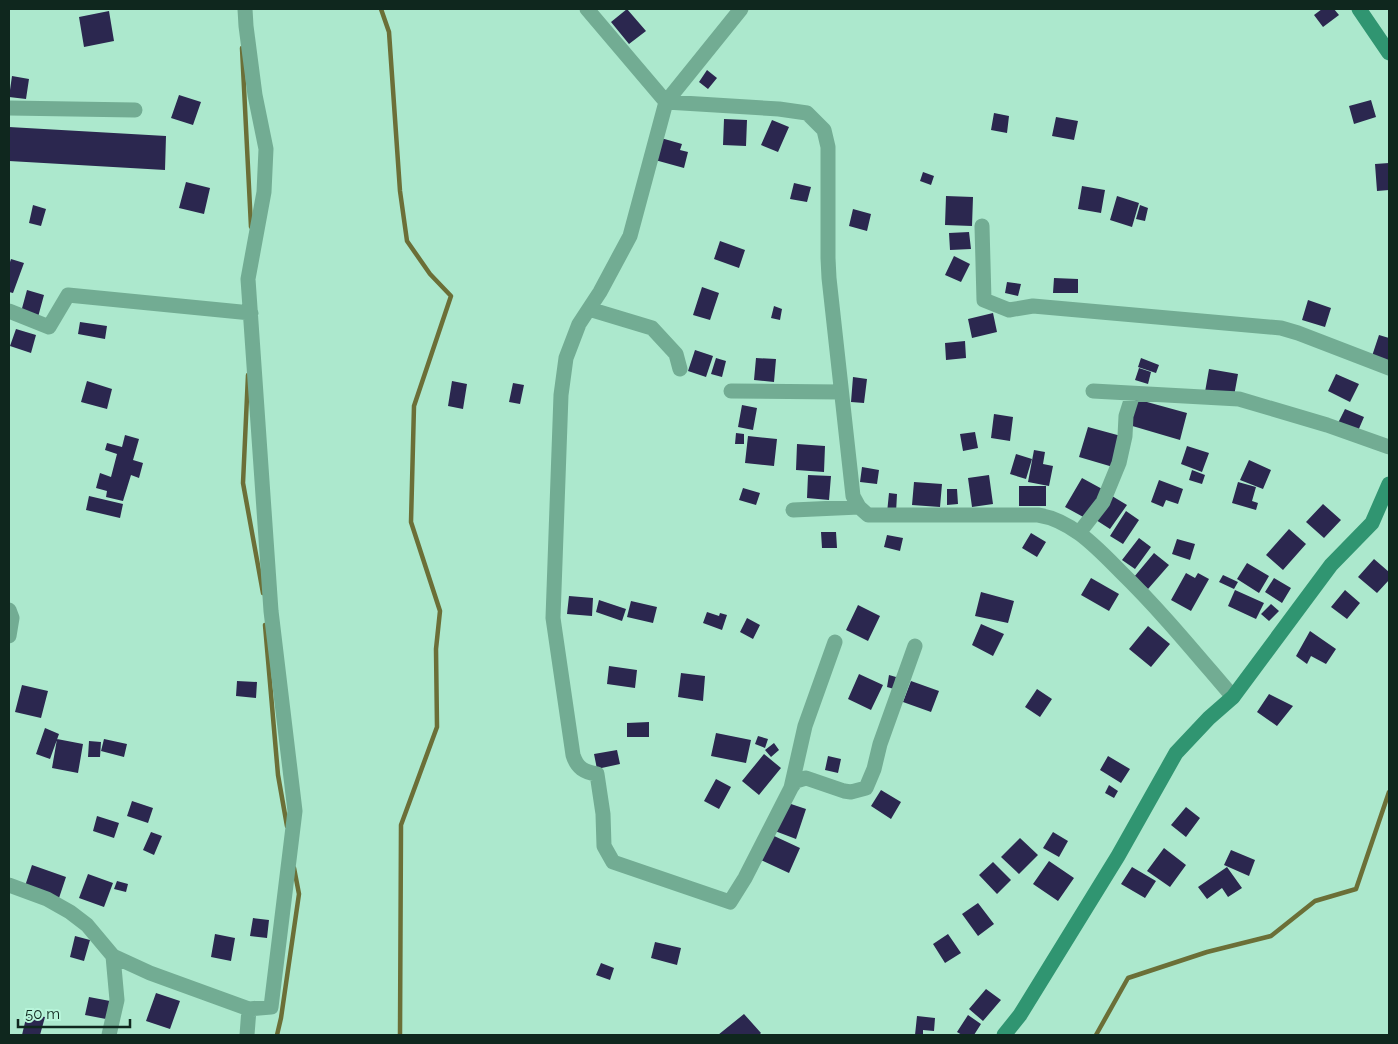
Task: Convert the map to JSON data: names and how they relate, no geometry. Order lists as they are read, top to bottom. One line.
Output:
{"scale_bar":"50 m"}
